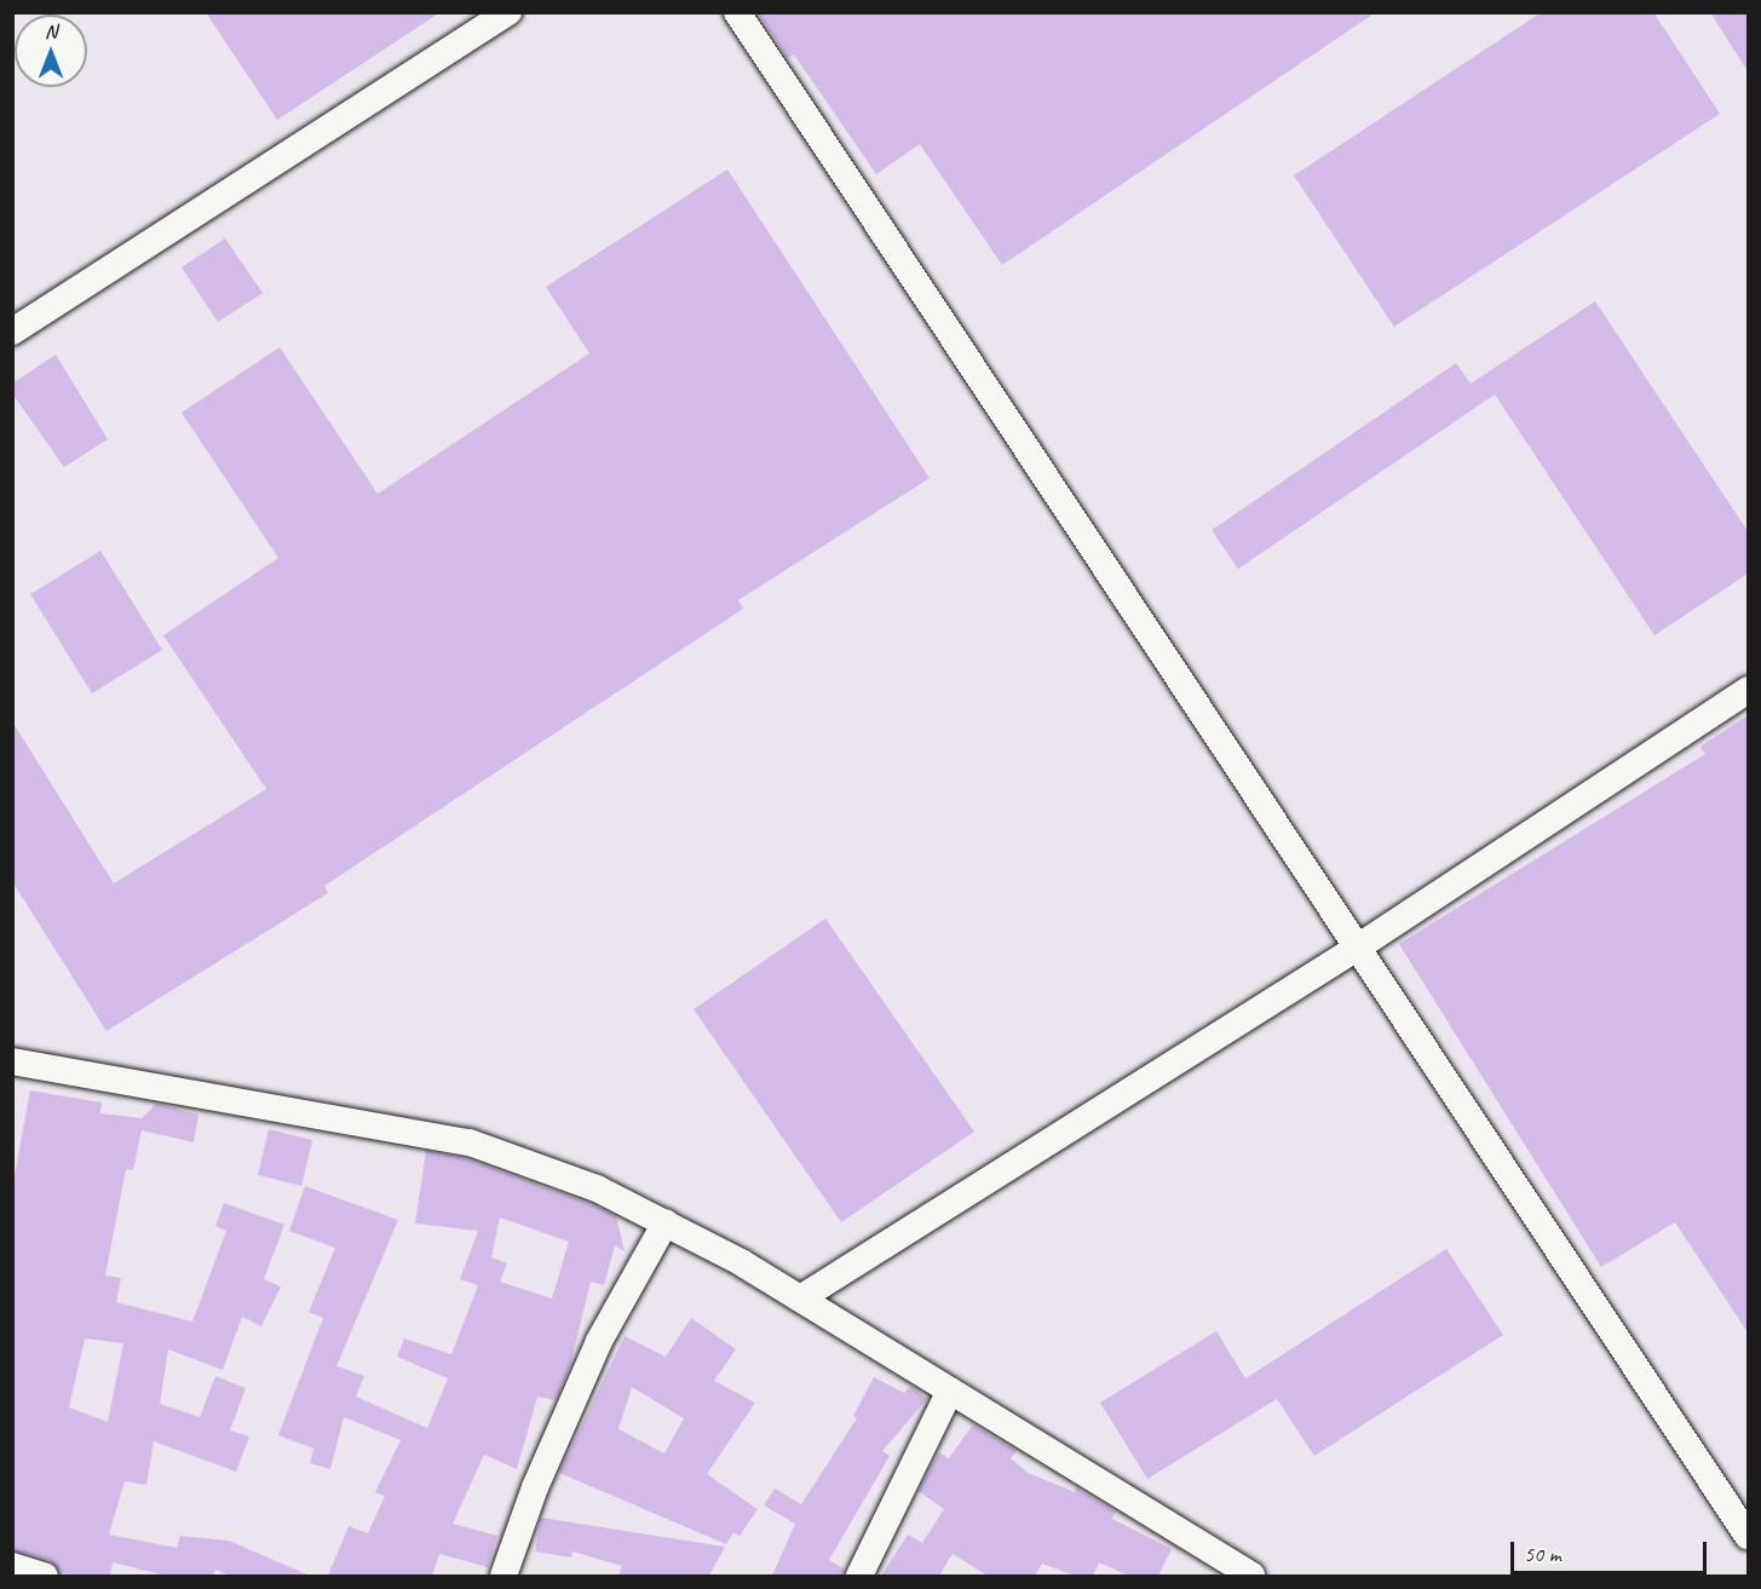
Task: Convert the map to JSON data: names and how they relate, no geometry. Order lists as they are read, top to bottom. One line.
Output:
{"scale_bar":"50 m","north":"top"}
